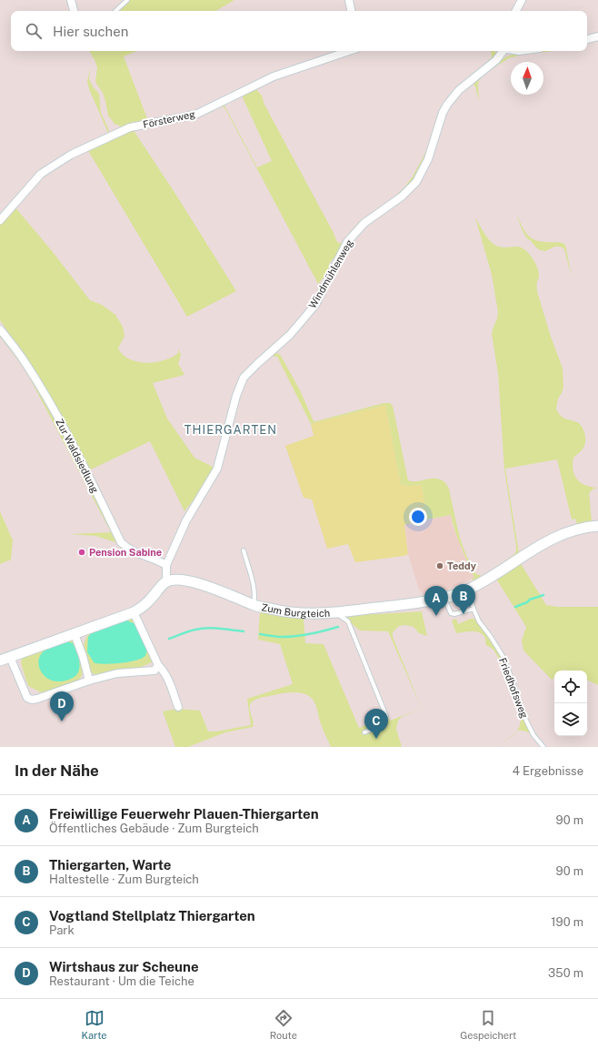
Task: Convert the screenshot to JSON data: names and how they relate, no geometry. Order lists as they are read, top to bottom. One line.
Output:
{"streets":{"street":["Försterweg","Windmühlenweg","Zur Waldsiedlung","Zum Burgteich"],"lane":["Friedhofsweg"]},"crossings":[["Windmühlenweg","Zur Waldsiedlung"],["Windmühlenweg","Zum Burgteich"],["Zum Burgteich","Friedhofsweg"]],"districts":["THIERGARTEN"],"places":["Pension Sabine","Teddy"],"north":"top","page":{"search":"Hier suchen","pins":["B","A","D","C"],"heading":["In der Nähe","4 Ergebnisse"],"list":[{"mark":"A","name":"Freiwillige Feuerwehr Plauen-Thiergarten","note":"Öffentliches Gebäude · Zum Burgteich","value":"90 m"},{"mark":"B","name":"Thiergarten, Warte","note":"Haltestelle · Zum Burgteich","value":"90 m"},{"mark":"C","name":"Vogtland Stellplatz Thiergarten","note":"Park","value":"190 m"},{"mark":"D","name":"Wirtshaus zur Scheune","note":"Restaurant · Um die Teiche","value":"350 m"}],"nav":["Karte","Route","Gespeichert"]}}
